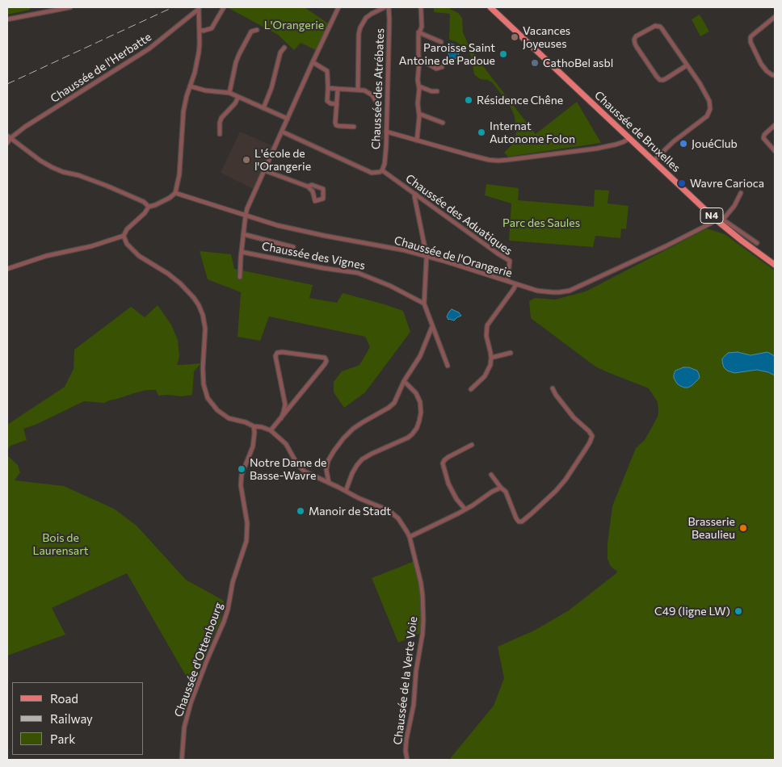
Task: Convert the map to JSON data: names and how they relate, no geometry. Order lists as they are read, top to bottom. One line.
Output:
{"streets":{"main road":["Chaussée de Bruxelles","N4"],"street":["Chaussée de l'Herbatte","Chaussée des Atrébates","Chaussée des Aduatiques","Chaussée des Vignes","Chaussée de l'Orangerie","Chaussée d'Ottenbourg","Chaussée de la Verte Voie"]},"crossings":[["Chaussée des Atrébates","Chaussée des Aduatiques"],["Chaussée de Bruxelles","Chaussée de l'Orangerie"],["Chaussée des Aduatiques","Chaussée de l'Orangerie"],["Chaussée d'Ottenbourg","Chaussée de la Verte Voie"]],"parks":["L'Orangerie","Parc des Saules","Bois de Laurensart"],"places":["Vacances Joyeuses","Paroisse Saint Antoine de Padoue","CathoBel asbl","Résidence Chêne","Internat Autonome Folon","JouéClub","L'école de l'Orangerie","Wavre Carioca","Notre Dame de Basse-Wavre","Manoir de Stadt","Brasserie Beaulieu","C49 (ligne LW)"],"legend":["Road","Railway","Park"]}
